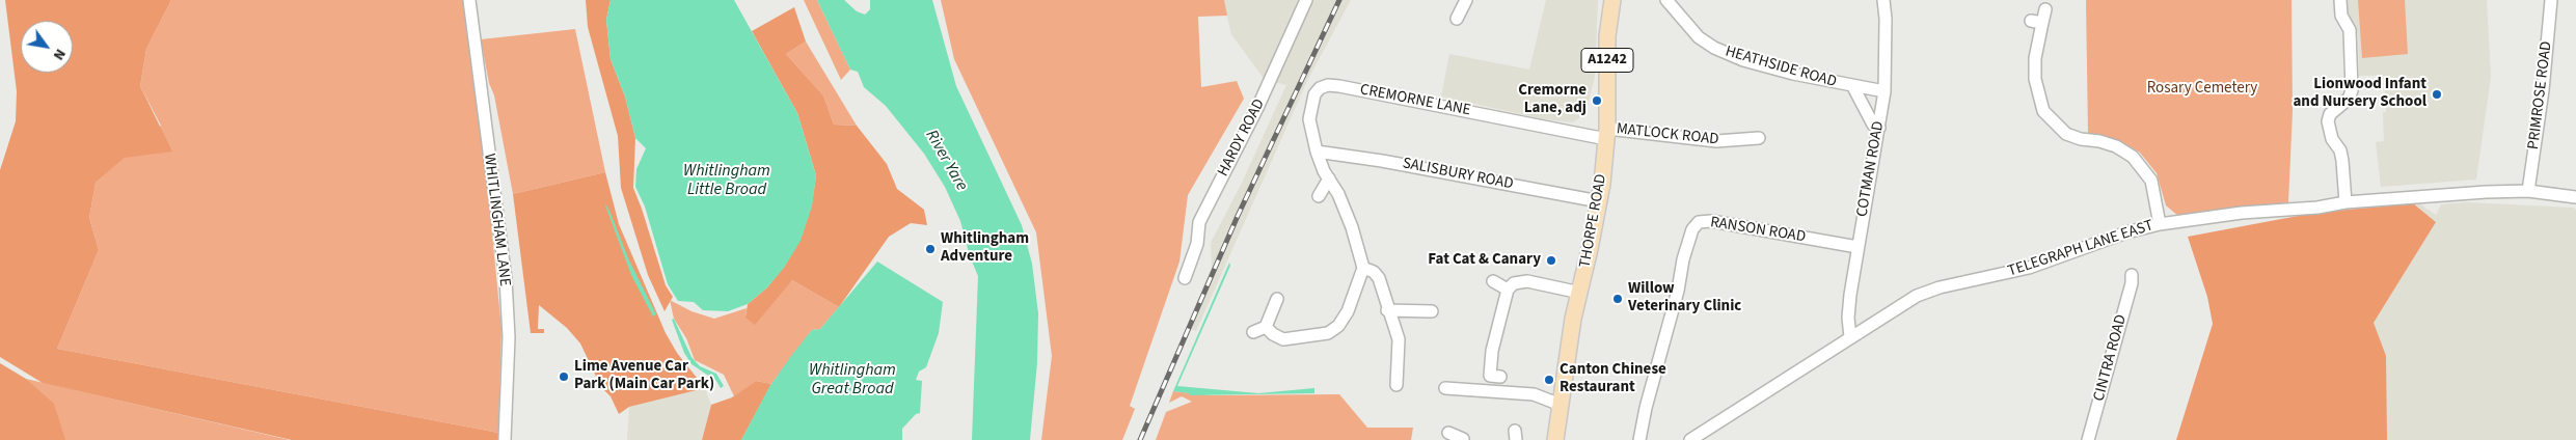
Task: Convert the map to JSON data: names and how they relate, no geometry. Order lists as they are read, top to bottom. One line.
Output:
{"streets":{"main road":["A1242","THORPE ROAD"],"street":["HEATHSIDE ROAD","PRIMROSE ROAD","CREMORNE LANE","MATLOCK ROAD","HARDY ROAD","COTMAN ROAD","SALISBURY ROAD","WHITLINGHAM LANE","RANSON ROAD","TELEGRAPH LANE EAST","CINTRA ROAD"]},"crossings":[["HEATHSIDE ROAD","COTMAN ROAD"],["PRIMROSE ROAD","TELEGRAPH LANE EAST"],["CREMORNE LANE","MATLOCK ROAD"],["CREMORNE LANE","SALISBURY ROAD"],["CREMORNE LANE","THORPE ROAD"],["MATLOCK ROAD","THORPE ROAD"],["COTMAN ROAD","RANSON ROAD"],["COTMAN ROAD","TELEGRAPH LANE EAST"],["SALISBURY ROAD","THORPE ROAD"]],"water":["River Yare","Whitlingham Little Broad","Whitlingham Great Broad"],"parks":["Rosary Cemetery"],"places":["Lionwood Infant and Nursery School","Cremorne Lane, adj","Whitlingham Adventure","Fat Cat & Canary","Willow Veterinary Clinic","Lime Avenue Car Park (Main Car Park)","Canton Chinese Restaurant"],"north":"bottom right"}
